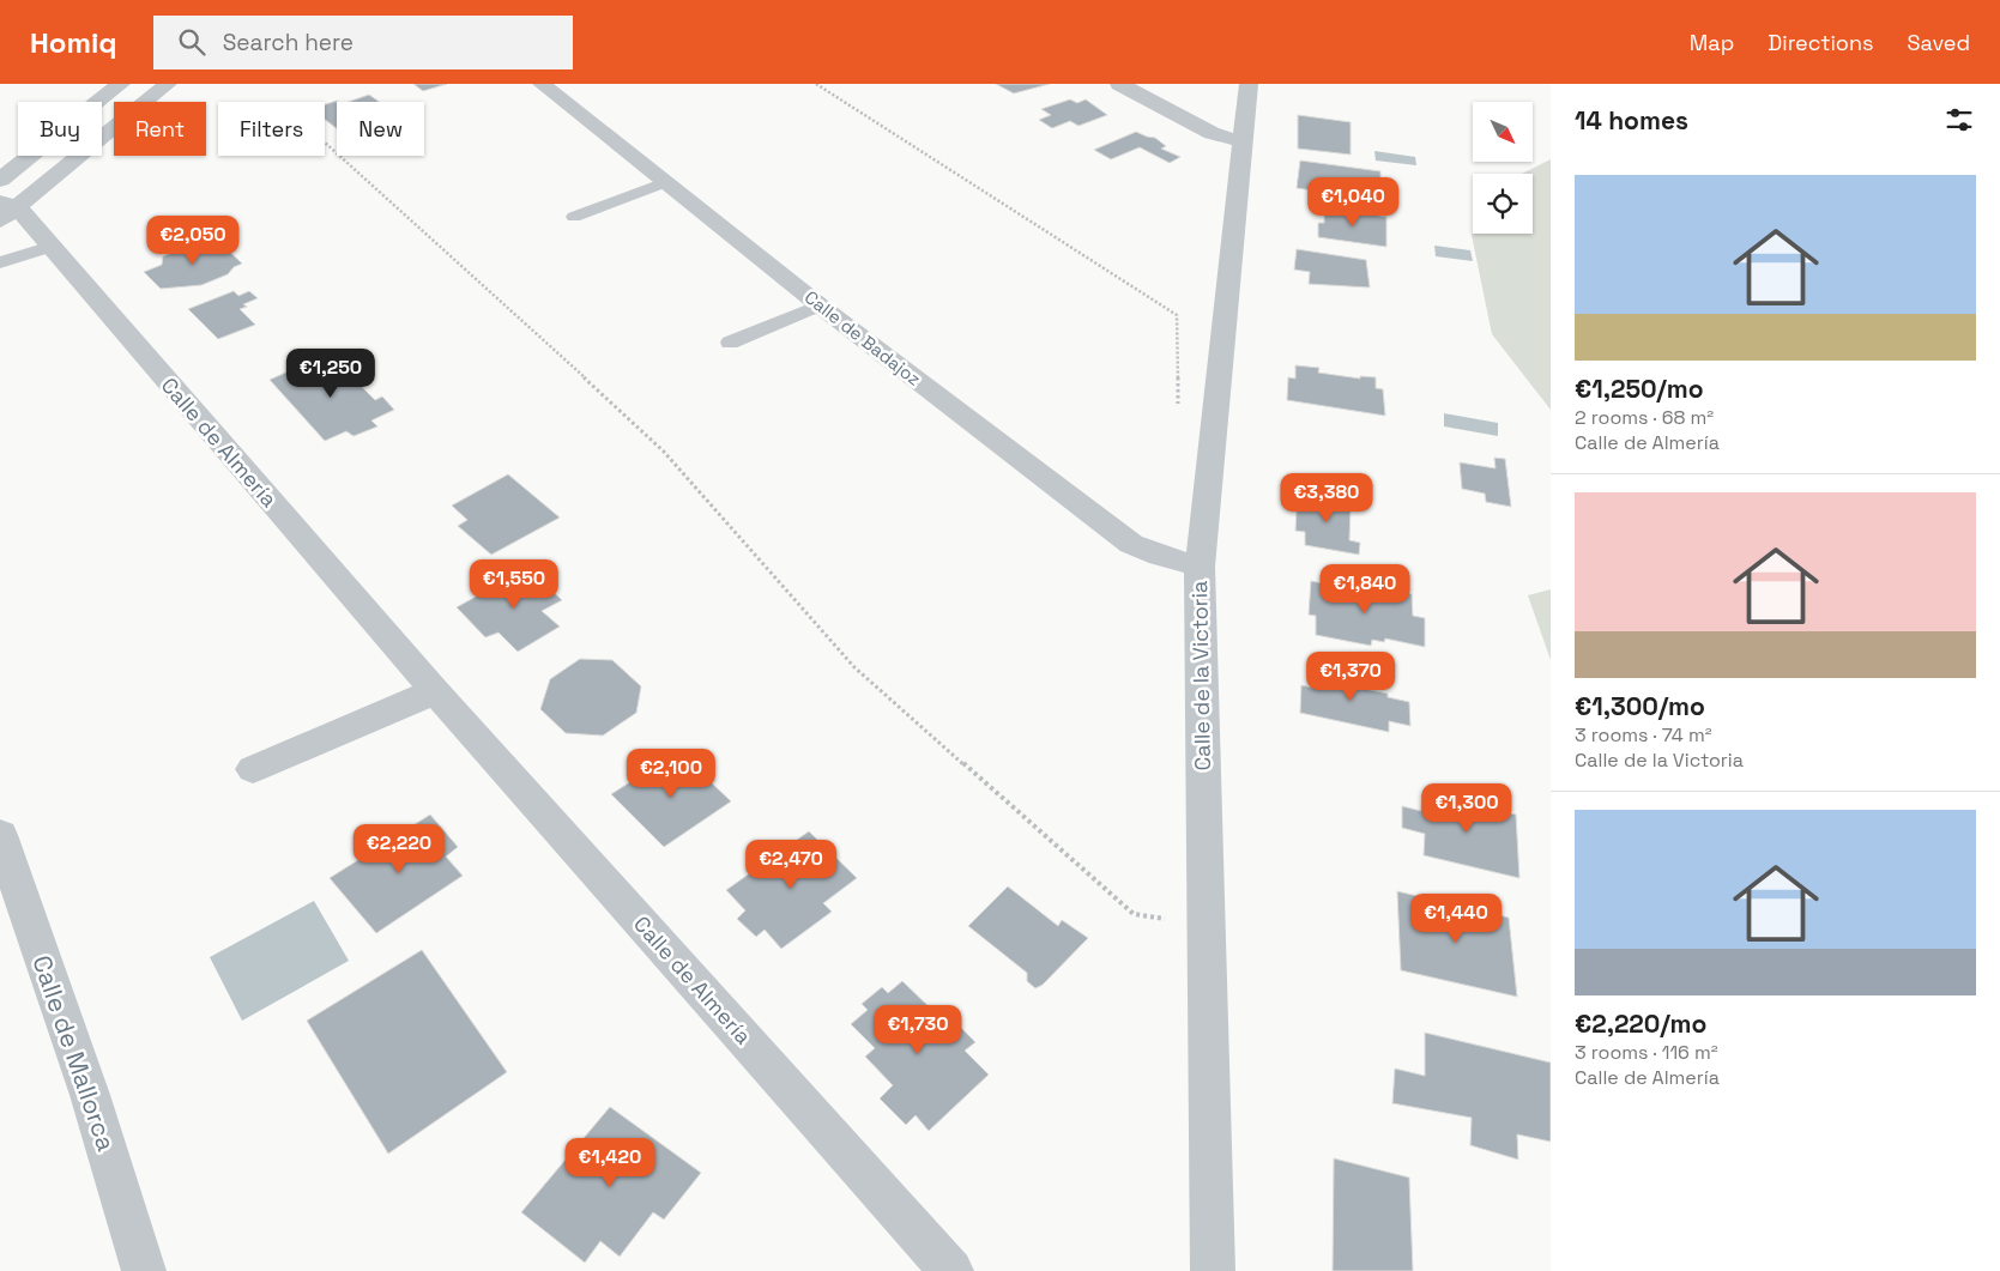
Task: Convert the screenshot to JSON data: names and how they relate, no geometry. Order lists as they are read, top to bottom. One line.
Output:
{"streets":{"street":["Calle de Badajoz","Calle de Almería","Calle de la Victoria","Calle de Mallorca"]},"crossings":[["Calle de Badajoz","Calle de la Victoria"]],"north":"bottom right","page":{"header":"Homiq","search":"Search here","nav":["Map","Directions","Saved"],"heading":"14 homes","chip":["Buy","Rent","Filters","New"],"list":[{"name":"€1,250/mo","note":"2 rooms · 68 m² · Calle de Almería"},{"name":"€1,300/mo","note":"3 rooms · 74 m² · Calle de la Victoria"},{"name":"€2,220/mo","note":"3 rooms · 116 m² · Calle de Almería"}],"price":["€1,040","€2,050","€1,250","€3,380","€1,550","€1,840","€1,370","€2,100","€1,300","€2,220","€2,470","€1,440","€1,730","€1,420"]}}
